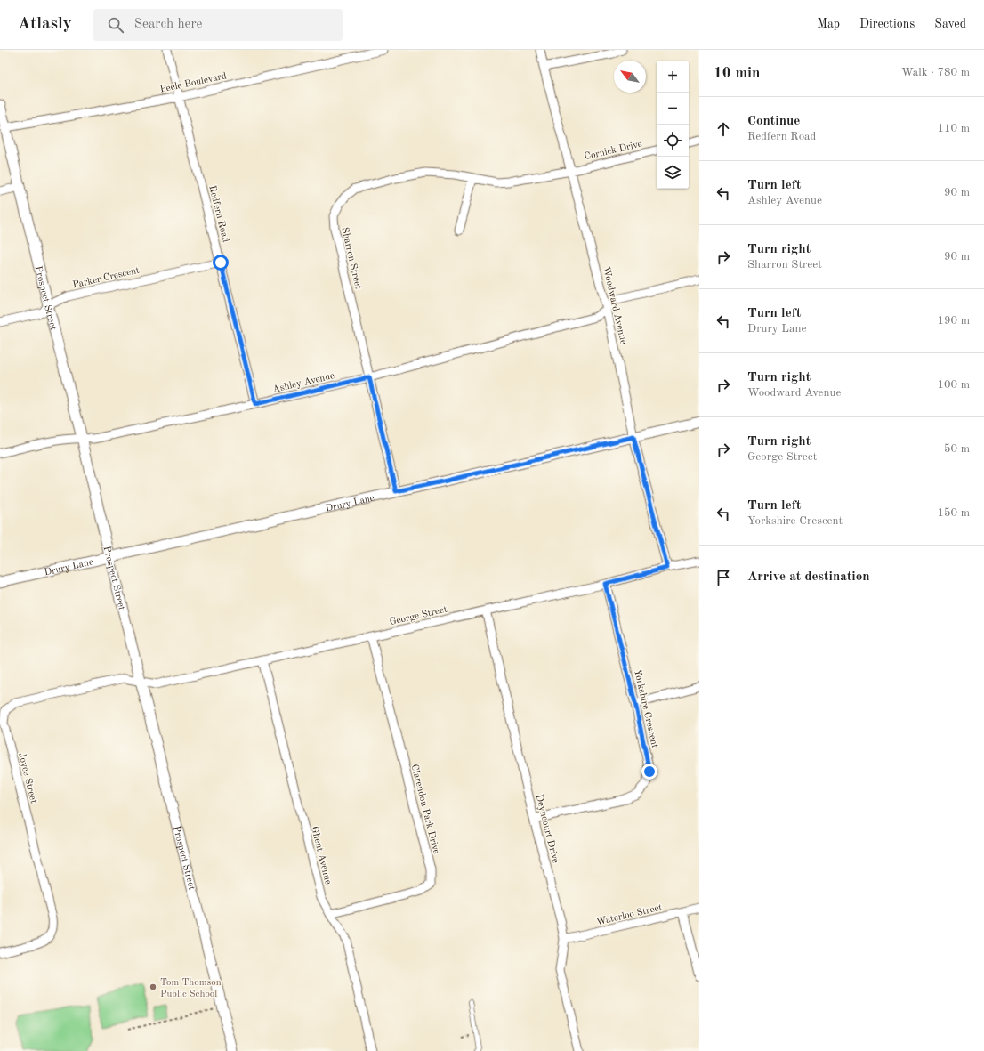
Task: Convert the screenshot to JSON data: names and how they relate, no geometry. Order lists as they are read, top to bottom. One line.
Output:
{"streets":{"street":["Peele Boulevard","Cornick Drive","Redfern Road","Sharron Street","Parker Crescent","Prospect Street","Woodward Avenue","Ashley Avenue","Drury Lane","George Street","Yorkshire Crescent","Joyce Street","Clarendon Park Drive","Deyncourt Drive","Ghent Avenue","Waterloo Street"]},"crossings":[["Peele Boulevard","Redfern Road"],["Peele Boulevard","Prospect Street"],["Cornick Drive","Sharron Street"],["Cornick Drive","Woodward Avenue"],["Redfern Road","Parker Crescent"],["Redfern Road","Ashley Avenue"],["Sharron Street","Woodward Avenue"],["Sharron Street","Ashley Avenue"],["Sharron Street","Drury Lane"],["Parker Crescent","Prospect Street"],["Prospect Street","Ashley Avenue"],["Prospect Street","Drury Lane"],["Prospect Street","George Street"],["Prospect Street","Joyce Street"],["Woodward Avenue","Ashley Avenue"],["Woodward Avenue","Drury Lane"],["Woodward Avenue","George Street"],["George Street","Yorkshire Crescent"],["George Street","Joyce Street"],["George Street","Clarendon Park Drive"],["George Street","Deyncourt Drive"],["George Street","Ghent Avenue"],["Yorkshire Crescent","Deyncourt Drive"],["Clarendon Park Drive","Ghent Avenue"],["Deyncourt Drive","Waterloo Street"]],"places":["Tom Thomson Public School"],"north":"top left","page":{"header":"Atlasly","search":"Search here","nav":["Map","Directions","Saved"],"heading":["10 min","Walk · 780 m"],"map_buttons":["+","−"],"list":[["Continue","Redfern Road","110 m"],["Turn left","Ashley Avenue","90 m"],["Turn right","Sharron Street","90 m"],["Turn left","Drury Lane","190 m"],["Turn right","Woodward Avenue","100 m"],["Turn right","George Street","50 m"],["Turn left","Yorkshire Crescent","150 m"],"Arrive at destination"]}}
